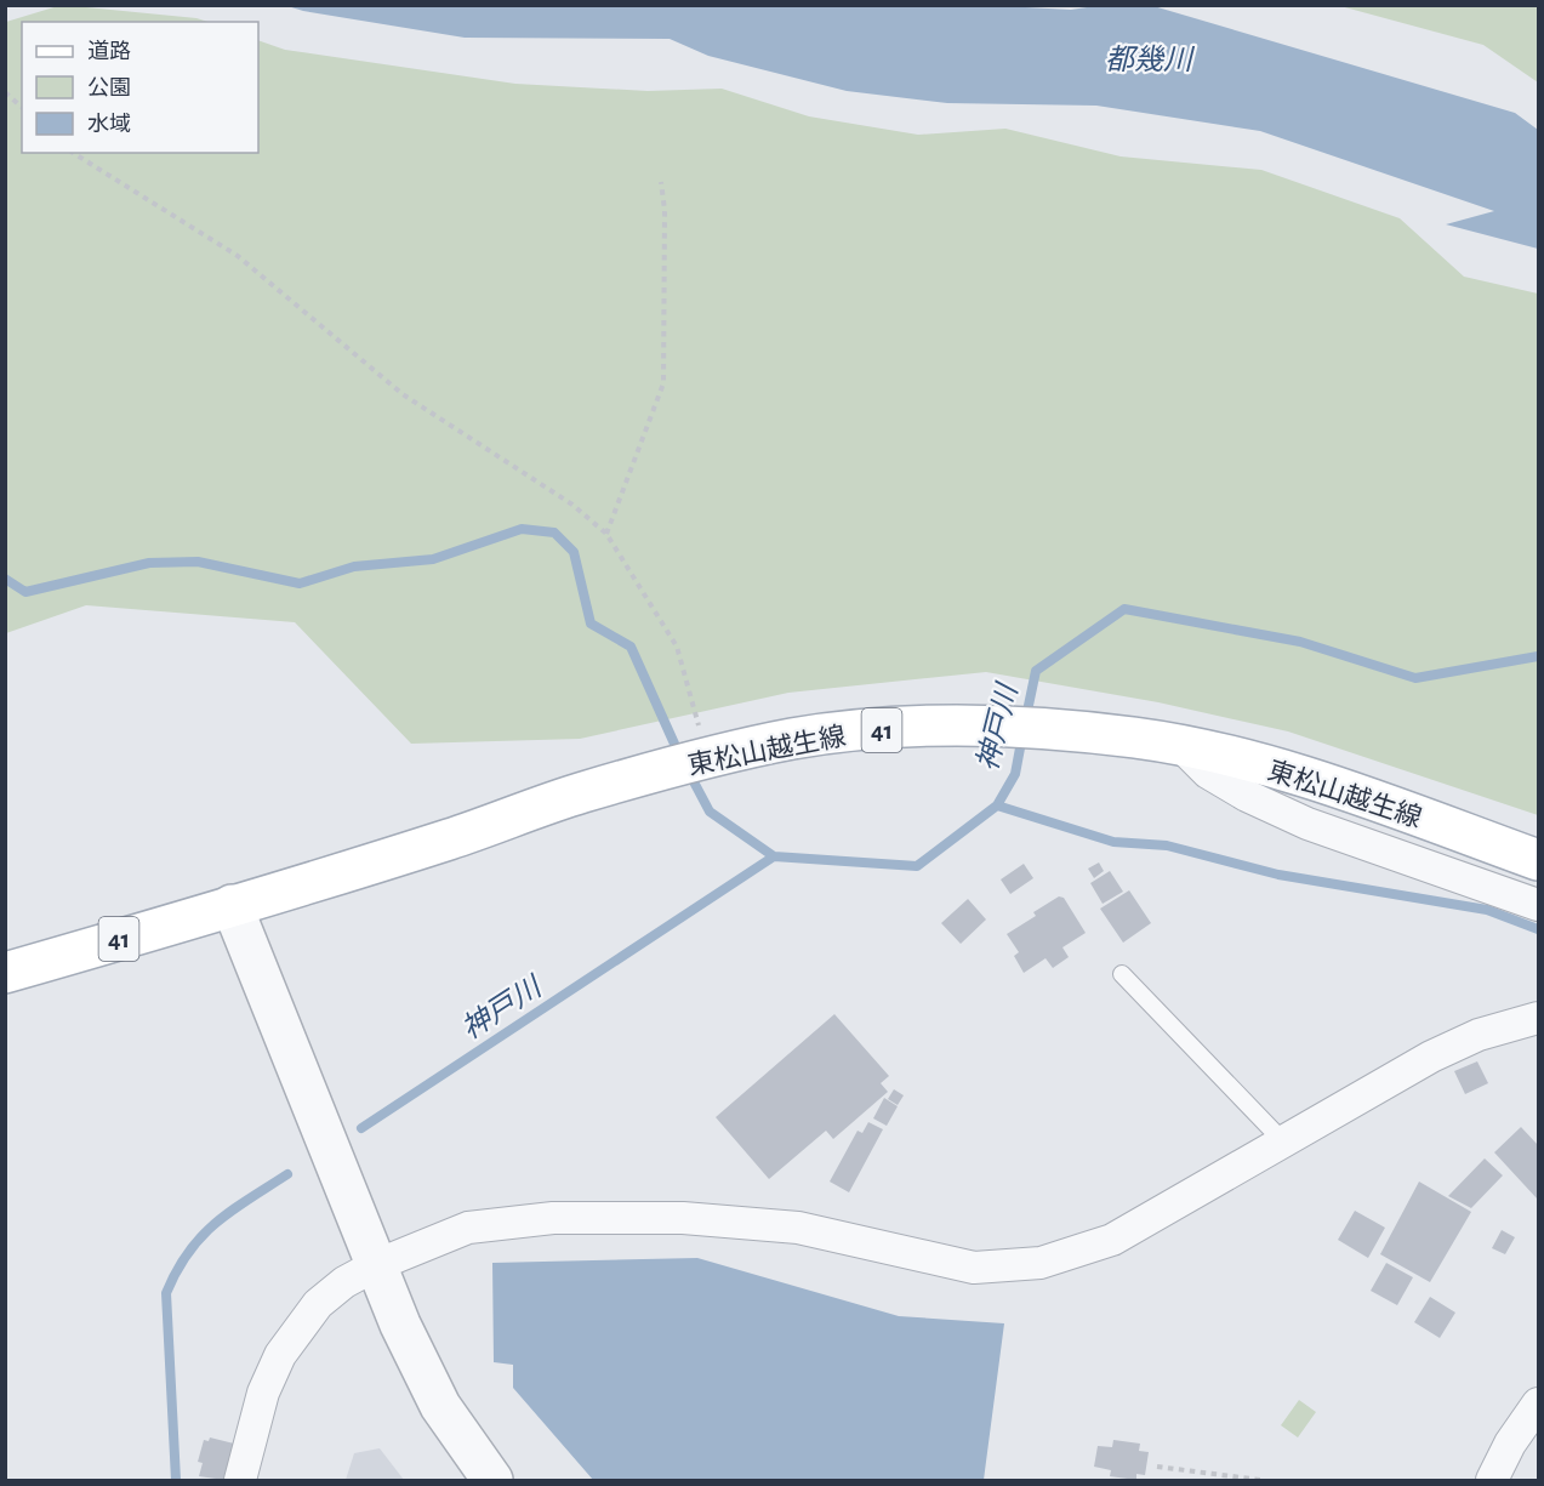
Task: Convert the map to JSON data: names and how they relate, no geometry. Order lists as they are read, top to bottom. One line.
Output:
{"streets":{"main road":["41","東松山越生線"]},"water":["都幾川","神戸川"],"legend":["道路","公園","水域"]}
